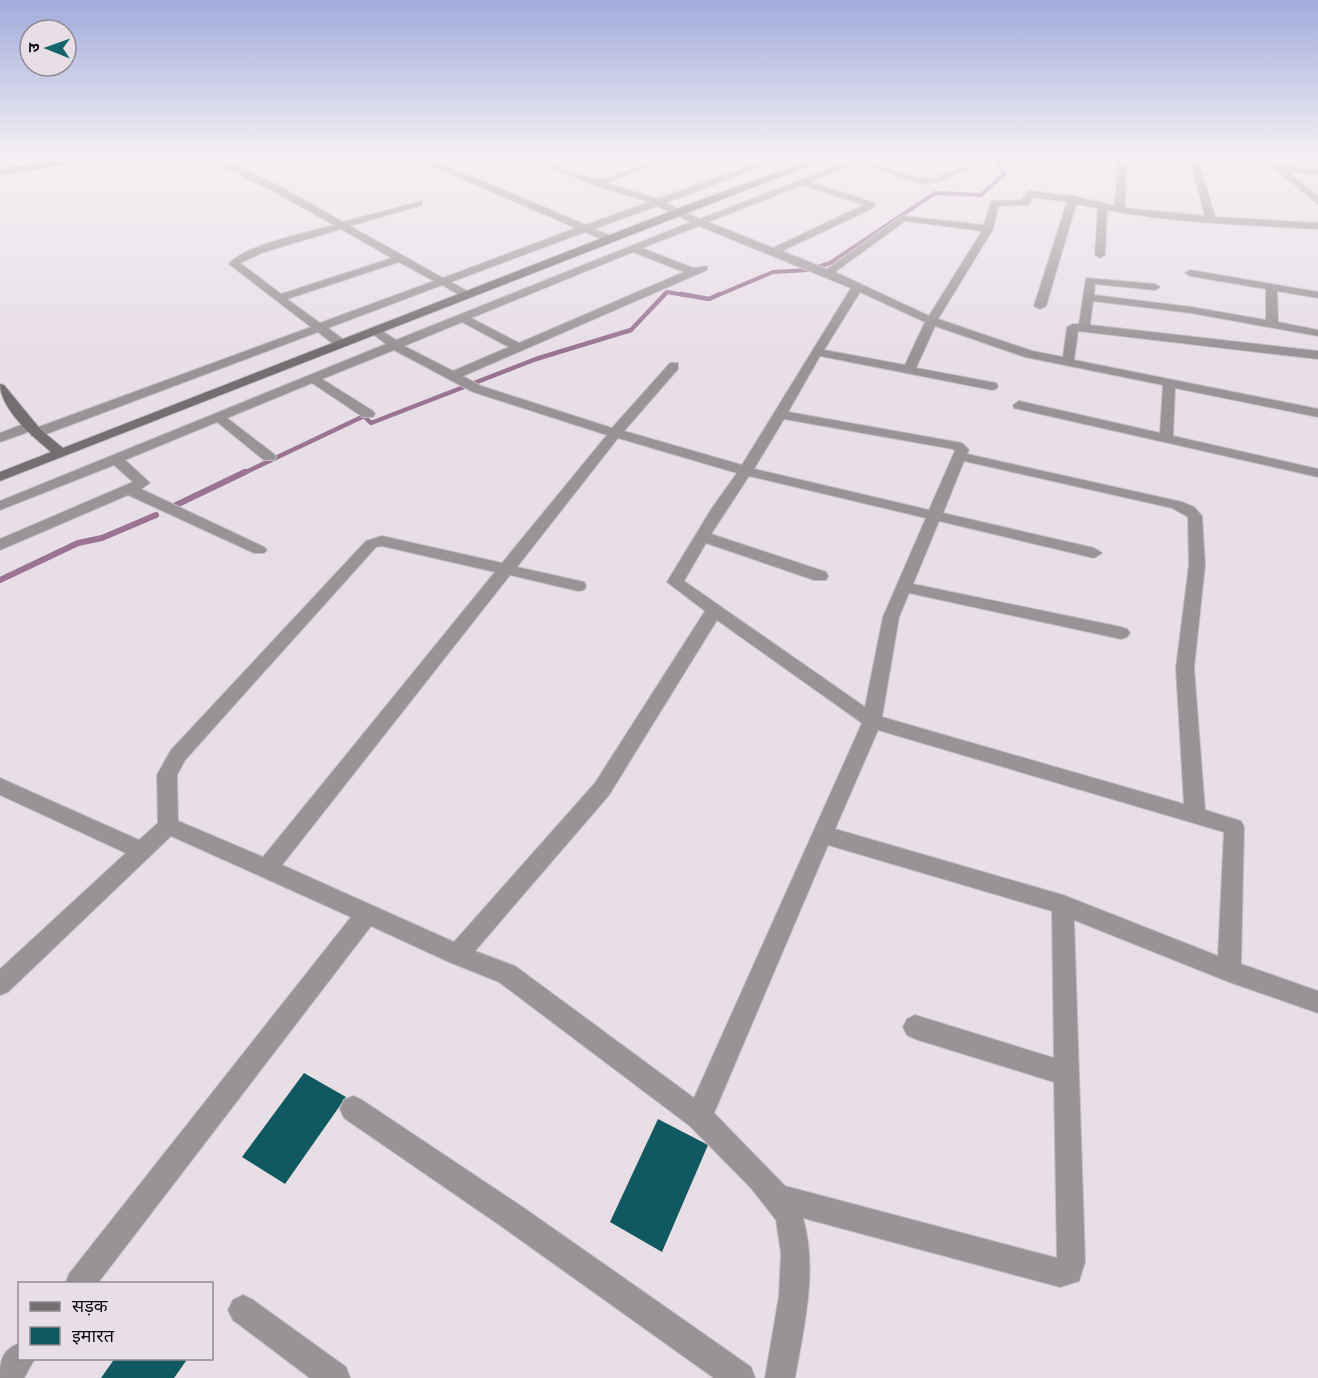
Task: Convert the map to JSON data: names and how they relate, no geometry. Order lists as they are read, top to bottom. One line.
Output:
{"legend":["सड़क","इमारत"],"north":"left"}
